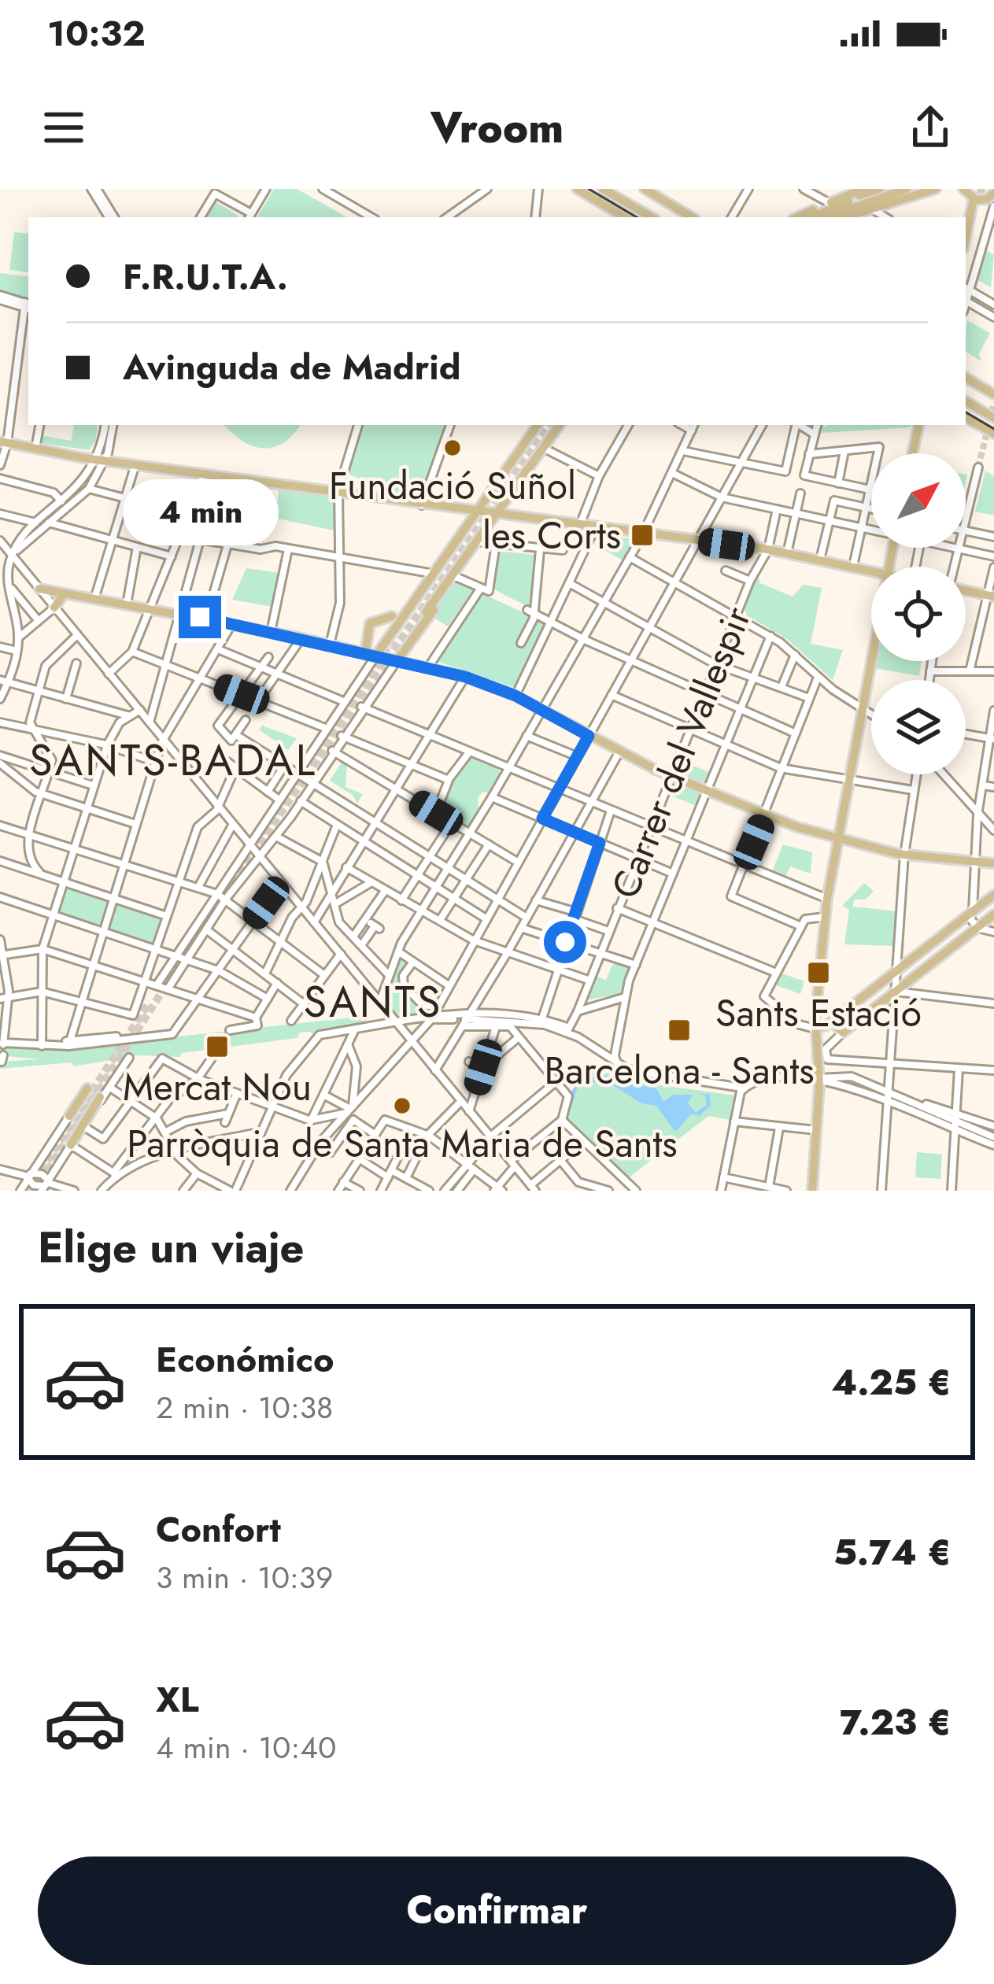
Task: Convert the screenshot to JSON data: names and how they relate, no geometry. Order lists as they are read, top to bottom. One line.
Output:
{"streets":{"street":["Carrer del Vallespir"]},"districts":["SANTS-BADAL","SANTS"],"places":{"other":["Fundació Suñol","Parròquia de Santa Maria de Sants"],"transit":["les Corts","Sants Estació","Barcelona - Sants","Mercat Nou"]},"north":"top right","page":{"status":"10:32","header":"Vroom","banner":["F.R.U.T.A.","Avinguda de Madrid"],"bubble":"4 min","heading":"Elige un viaje","list":[{"name":"Económico","note":"2 min · 10:38","value":"4.25 €"},{"name":"Confort","note":"3 min · 10:39","value":"5.74 €"},{"name":"XL","note":"4 min · 10:40","value":"7.23 €"}],"buttons":"Confirmar"}}
